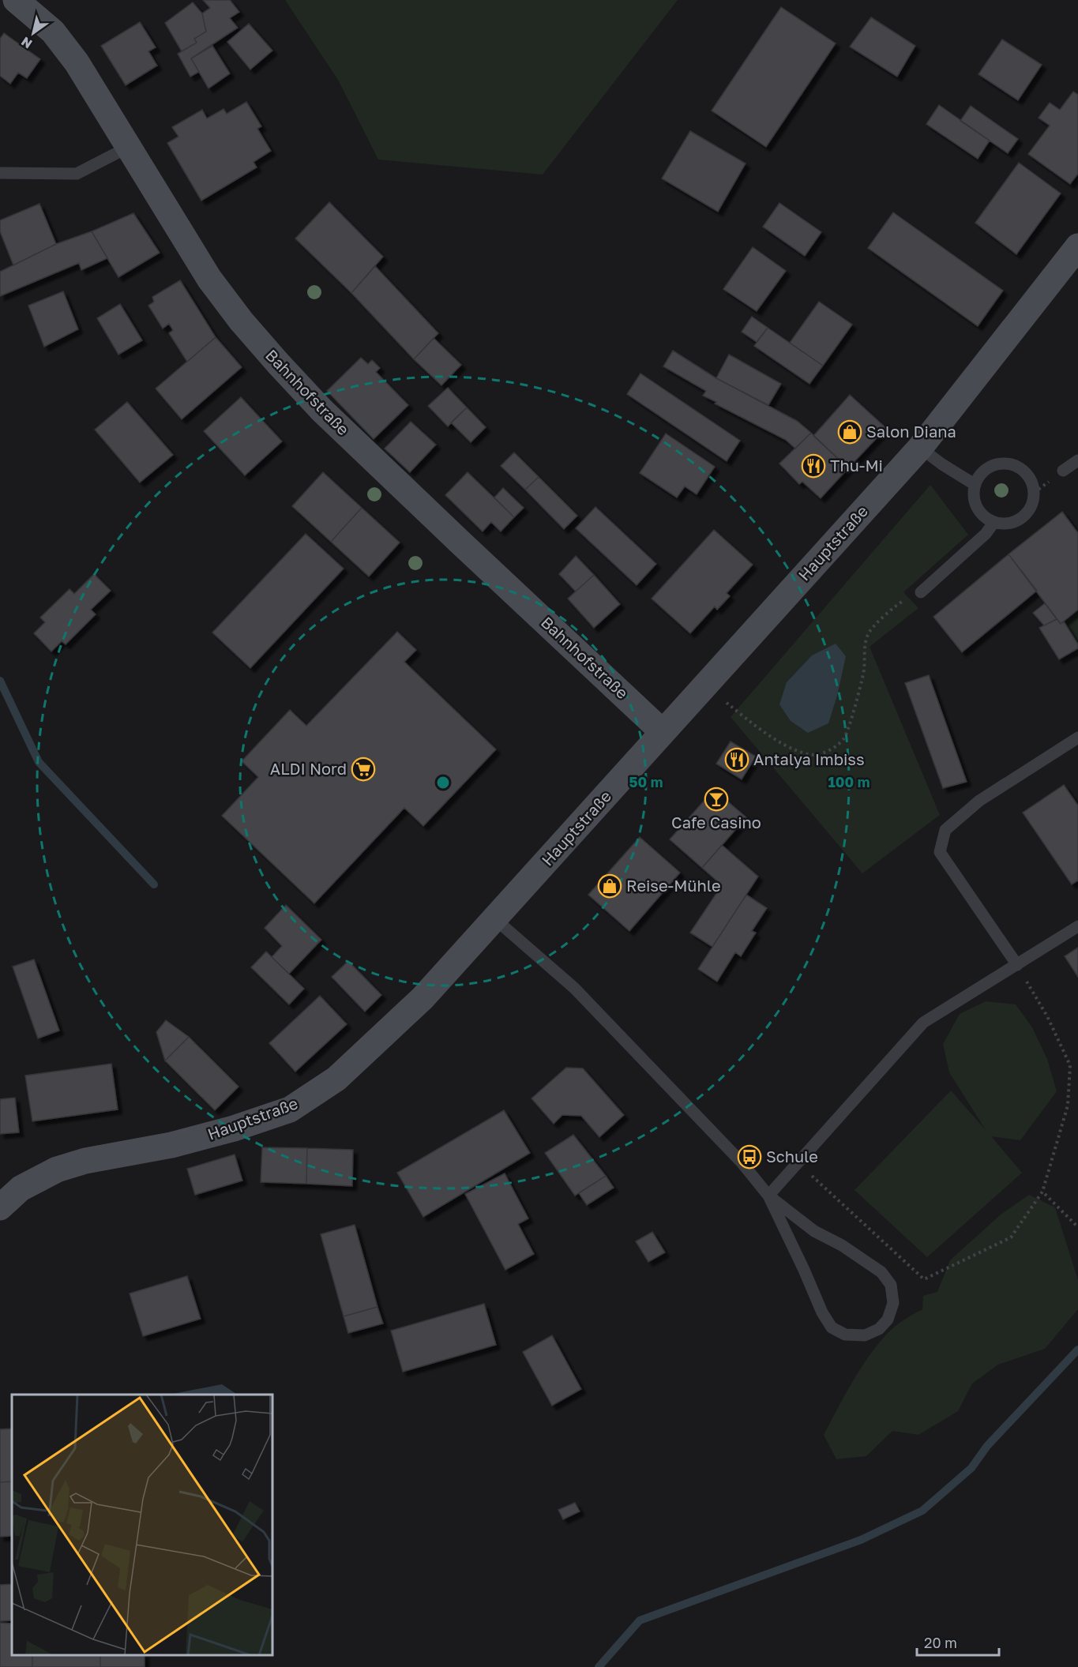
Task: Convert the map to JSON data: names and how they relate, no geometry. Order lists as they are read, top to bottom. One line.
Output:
{"streets":{"main road":["Bahnhofstraße","Hauptstraße"]},"crossings":[["Bahnhofstraße","Hauptstraße"]],"places":{"shop":["Salon Diana","Reise-Mühle"],"restaurant":["Thu-Mi","Antalya Imbiss"],"supermarket":["ALDI Nord"],"bar":["Cafe Casino"],"bus stop":["Schule"]},"scale_bar":"20 m","north":"bottom left","rings":["50 m","100 m"]}
